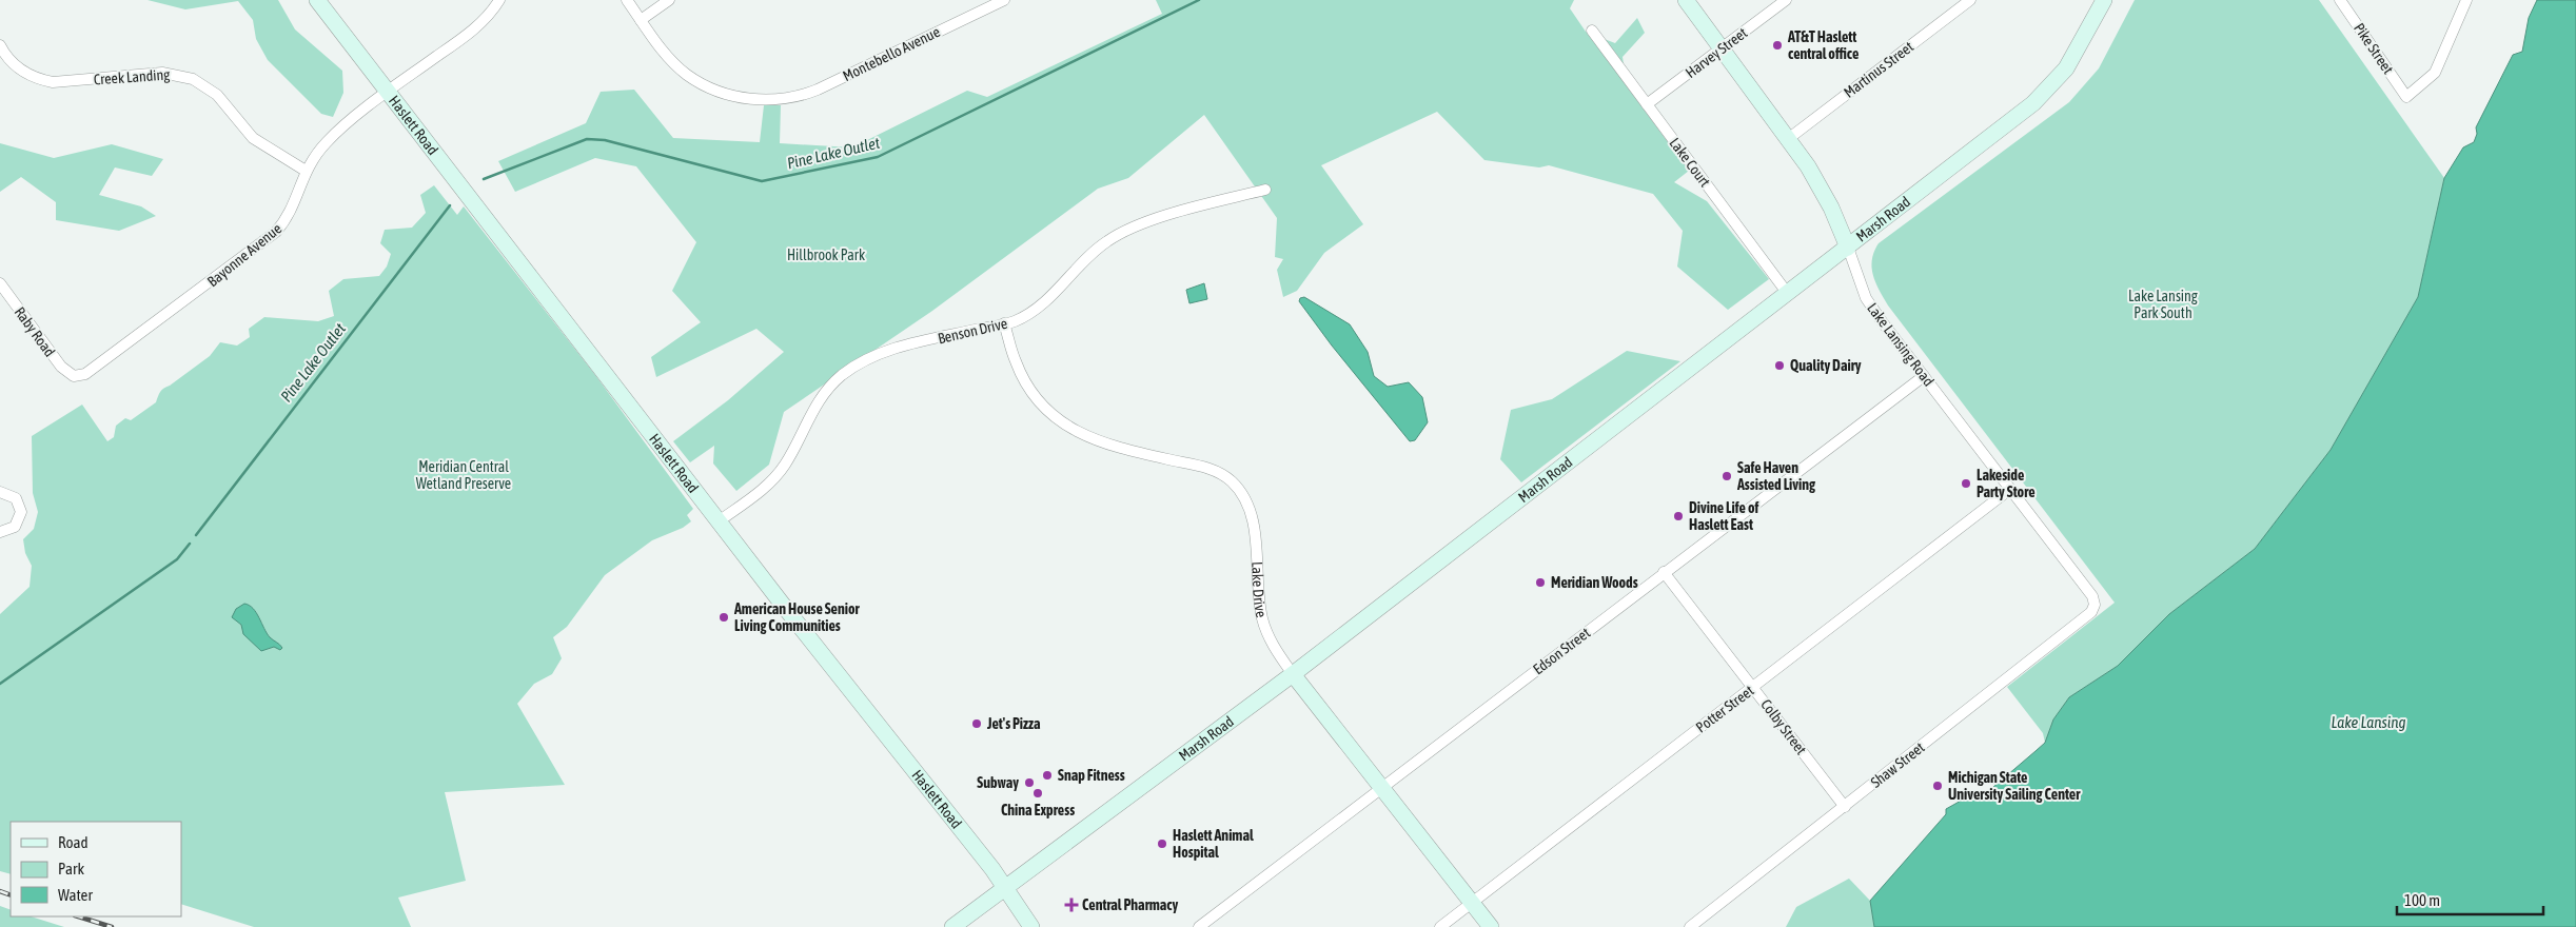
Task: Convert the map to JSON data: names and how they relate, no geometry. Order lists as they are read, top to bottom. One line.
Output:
{"streets":{"main road":["Haslett Road","Marsh Road","Lake Lansing Road","Lake Drive"],"street":["Pike Street","Harvey Street","Montebello Avenue","Martinus Street","Creek Landing","Lake Court","Bayonne Avenue","Benson Drive","Raby Road","Edson Street","Potter Street","Colby Street","Shaw Street"]},"crossings":[["Harvey Street","Lake Court"],["Harvey Street","Lake Lansing Road"],["Martinus Street","Lake Lansing Road"],["Creek Landing","Bayonne Avenue"],["Haslett Road","Marsh Road"],["Haslett Road","Bayonne Avenue"],["Haslett Road","Benson Drive"],["Lake Court","Marsh Road"],["Marsh Road","Lake Lansing Road"],["Marsh Road","Lake Drive"],["Bayonne Avenue","Raby Road"],["Benson Drive","Lake Drive"],["Lake Lansing Road","Edson Street"],["Lake Lansing Road","Potter Street"],["Lake Lansing Road","Shaw Street"],["Lake Drive","Edson Street"],["Lake Drive","Potter Street"],["Edson Street","Colby Street"],["Potter Street","Colby Street"],["Colby Street","Shaw Street"]],"water":["Pine Lake Outlet","Lake Lansing"],"parks":["Hillbrook Park","Lake Lansing Park South","Meridian Central Wetland Preserve"],"places":{"other":["AT&T Haslett central office","Quality Dairy","Safe Haven Assisted Living","Lakeside Party Store","Divine Life of Haslett East","Meridian Woods","American House Senior Living Communities","Jet's Pizza","Snap Fitness","Subway","Michigan State University Sailing Center","China Express","Haslett Animal Hospital"],"health":["Central Pharmacy"]},"legend":["Road","Park","Water"],"scale_bar":"100 m"}
